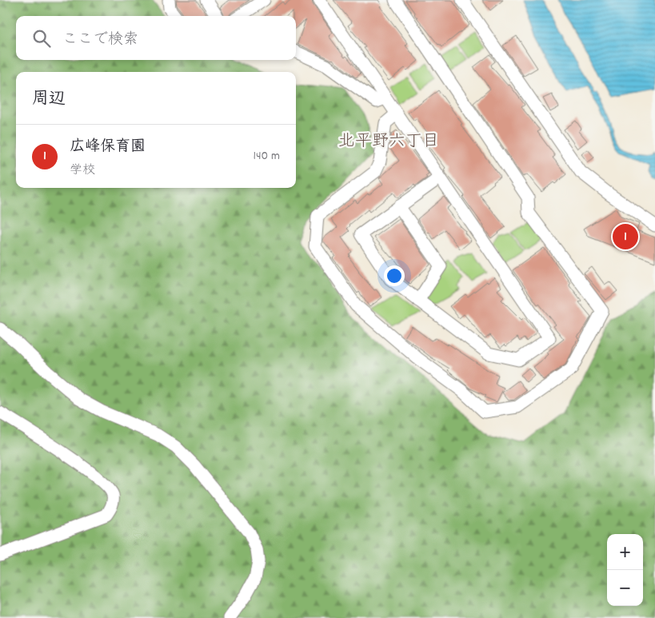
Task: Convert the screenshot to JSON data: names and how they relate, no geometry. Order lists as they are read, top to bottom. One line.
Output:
{"districts":["北平野六丁目"],"page":{"search":"ここで検索","heading":"周辺","list":[{"mark":"1","name":"広峰保育園","note":"学校","value":"140 m"}],"pins":"1","map_buttons":["+","−"]}}
